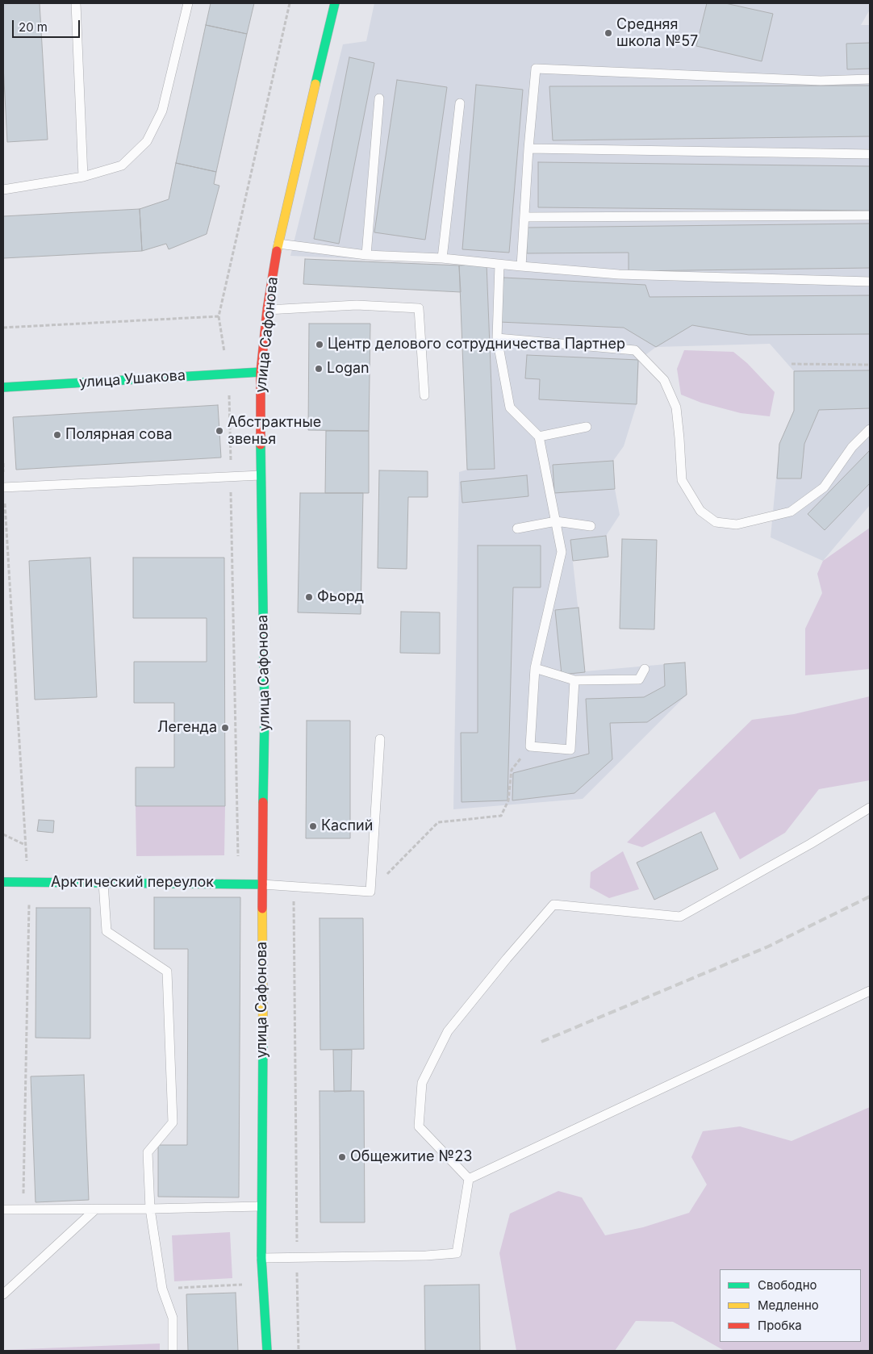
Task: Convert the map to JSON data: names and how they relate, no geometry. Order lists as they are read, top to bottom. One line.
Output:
{"streets":{"street":["улица Сафонова","улица Ушакова","Арктический переулок"]},"crossings":[["улица Сафонова","улица Ушакова"],["улица Сафонова","Арктический переулок"]],"places":["Средняя школа №57","Центр делового сотрудничества Партнер","Logan","Абстрактные звенья","Полярная сова","Фьорд","Легенда","Каспий","Общежитие №23"],"legend":["Свободно","Медленно","Пробка"],"scale_bar":"20 m"}
